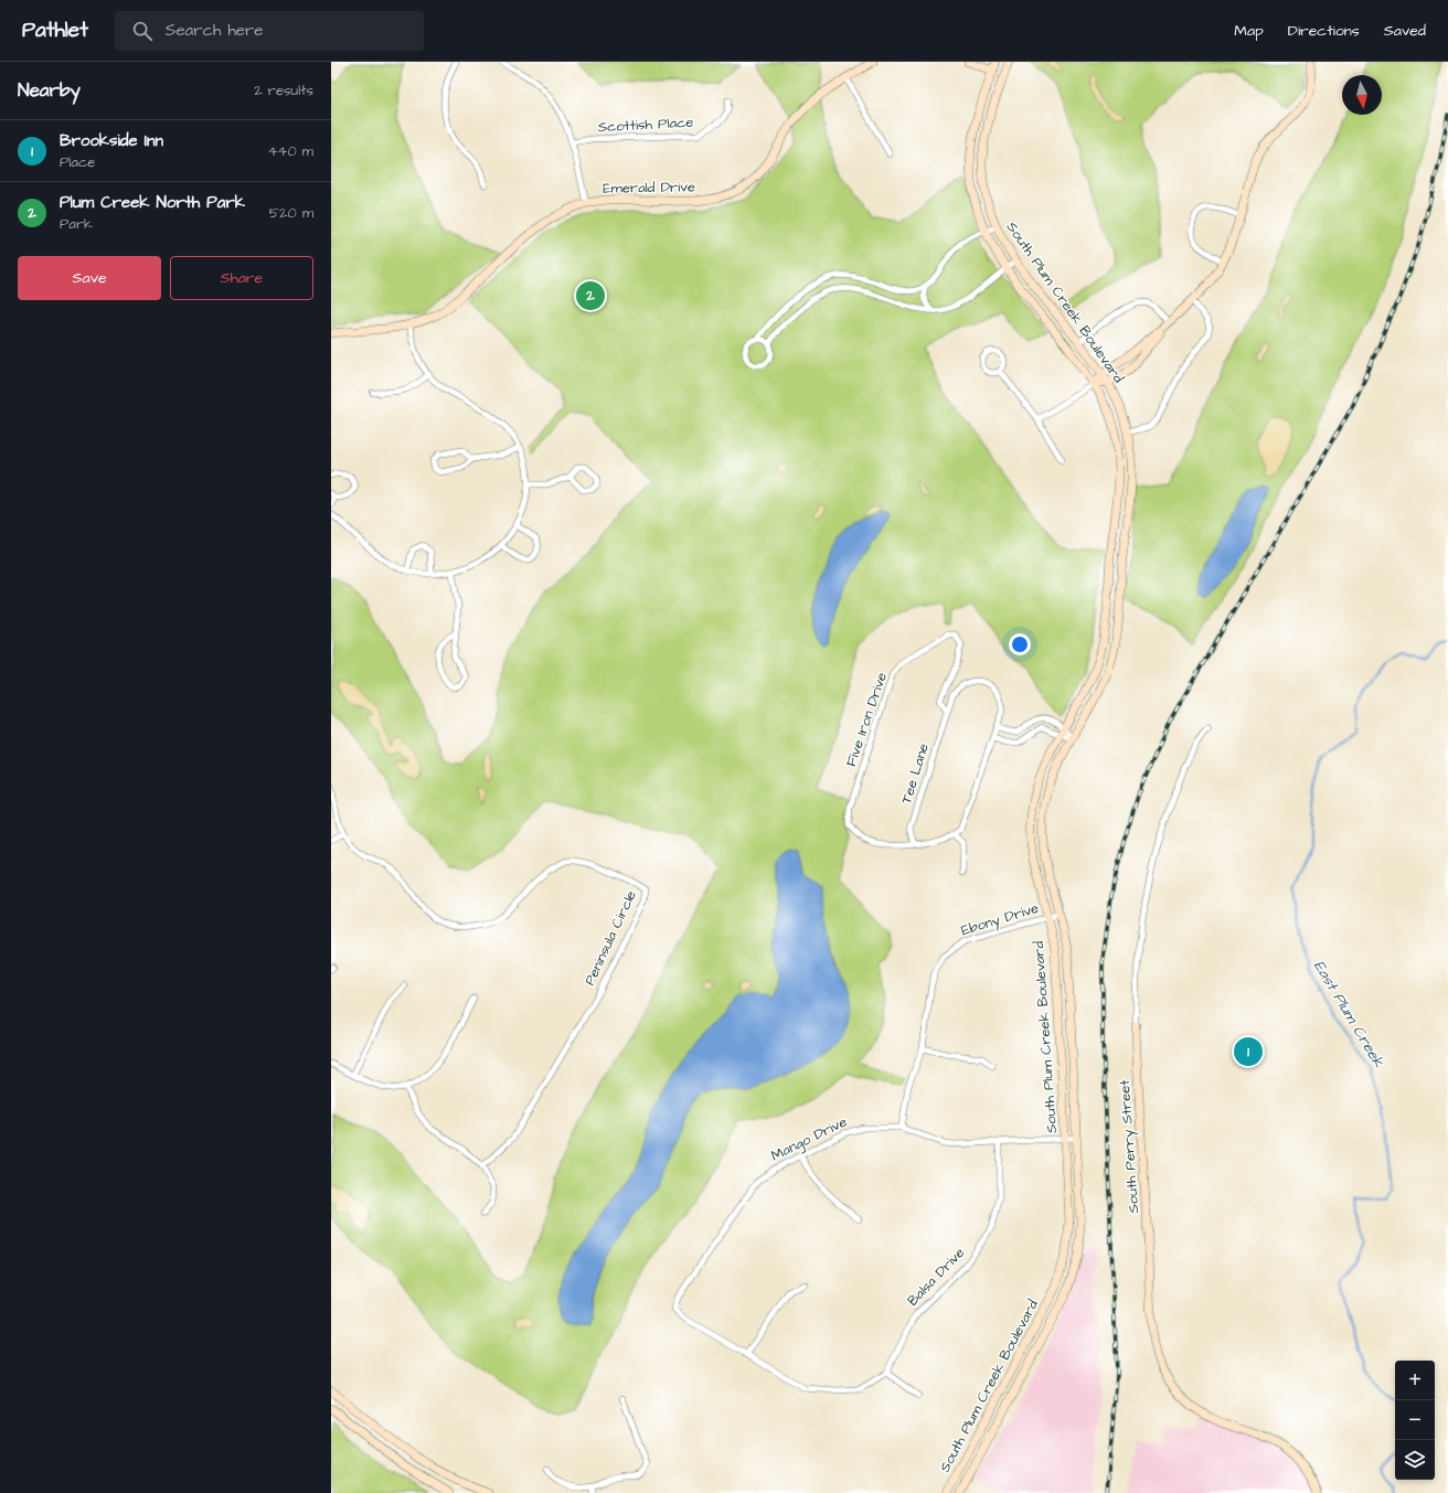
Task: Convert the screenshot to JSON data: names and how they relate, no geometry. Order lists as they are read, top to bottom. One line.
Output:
{"streets":{"street":["Scottish Place","Emerald Drive","South Plum Creek Boulevard","Five Iron Drive","Tee Lane","Ebony Drive","Peninsula Circle","Mango Drive","South Perry Street","Balsa Drive"]},"crossings":[["South Plum Creek Boulevard","Ebony Drive"],["South Plum Creek Boulevard","Mango Drive"],["Five Iron Drive","Tee Lane"],["Ebony Drive","Mango Drive"],["Mango Drive","Balsa Drive"]],"water":["East Plum Creek"],"north":"bottom","page":{"header":"Pathlet","search":"Search here","nav":["Map","Directions","Saved"],"heading":["Nearby","2 results"],"list":[{"mark":"1","name":"Brookside Inn","note":"Place","value":"440 m"},{"mark":"2","name":"Plum Creek North Park","note":"Park","value":"520 m"}],"buttons":["Save","Share"],"pins":["2","1"],"map_buttons":["+","−"]}}
